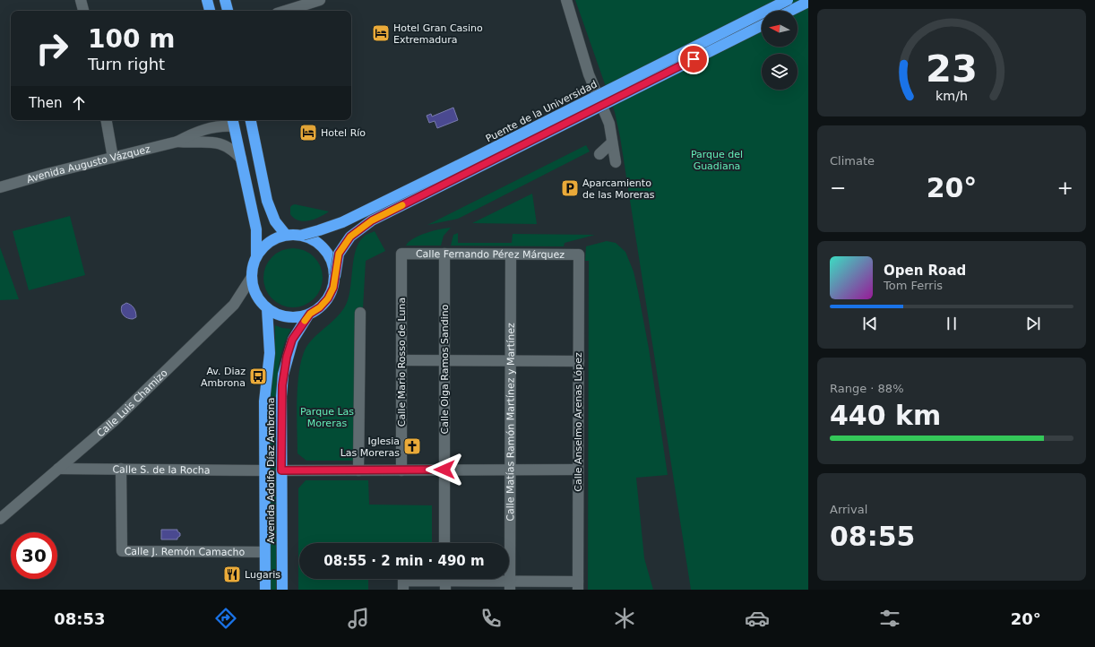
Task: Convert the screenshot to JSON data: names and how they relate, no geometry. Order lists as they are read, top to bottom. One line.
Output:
{"streets":{"highway":["Puente de la Universidad","Avenida Adolfo Díaz Ambrona"],"street":["Avenida Augusto Vázquez","Calle Fernando Pérez Márquez","Calle Mario Rosso de Luna","Calle Olga Ramos Sandino","Calle Luis Chamizo","Calle Matías Ramón Martínez y Martínez","Calle Anselmo Arenas López","Calle S. de la Rocha","Calle J. Remón Camacho"]},"crossings":[["Puente de la Universidad","Calle Luis Chamizo"],["Puente de la Universidad","Avenida Adolfo Díaz Ambrona"],["Calle Fernando Pérez Márquez","Calle Mario Rosso de Luna"],["Calle Fernando Pérez Márquez","Calle Olga Ramos Sandino"],["Calle Fernando Pérez Márquez","Calle Matías Ramón Martínez y Martínez"],["Calle Fernando Pérez Márquez","Calle Anselmo Arenas López"],["Calle Luis Chamizo","Calle S. de la Rocha"],["Calle Luis Chamizo","Avenida Adolfo Díaz Ambrona"],["Calle S. de la Rocha","Avenida Adolfo Díaz Ambrona"],["Calle S. de la Rocha","Calle J. Remón Camacho"],["Avenida Adolfo Díaz Ambrona","Calle J. Remón Camacho"]],"parks":["Parque del Guadiana","Parque Las Moreras"],"places":{"hotel":["Hotel Gran Casino Extremadura","Hotel Río"],"parking":["Aparcamiento de las Moreras"],"bus stop":["Av. Diaz Ambrona"],"church":["Iglesia Las Moreras"],"restaurant":["Lugaris"]},"north":"left","page":{"turn":["100 m","Turn right"],"then":"Then","tile":["Climate",["Range · 88%","440 km"],["Arrival","08:55"]],"heat":["−","20°","+"],"song":["Open Road","Tom Ferris"],"limit":"30","trip":"08:55 · 2 min · 490 m","tabs":["08:53","20°"],"gauge":["23","km/h"]}}
